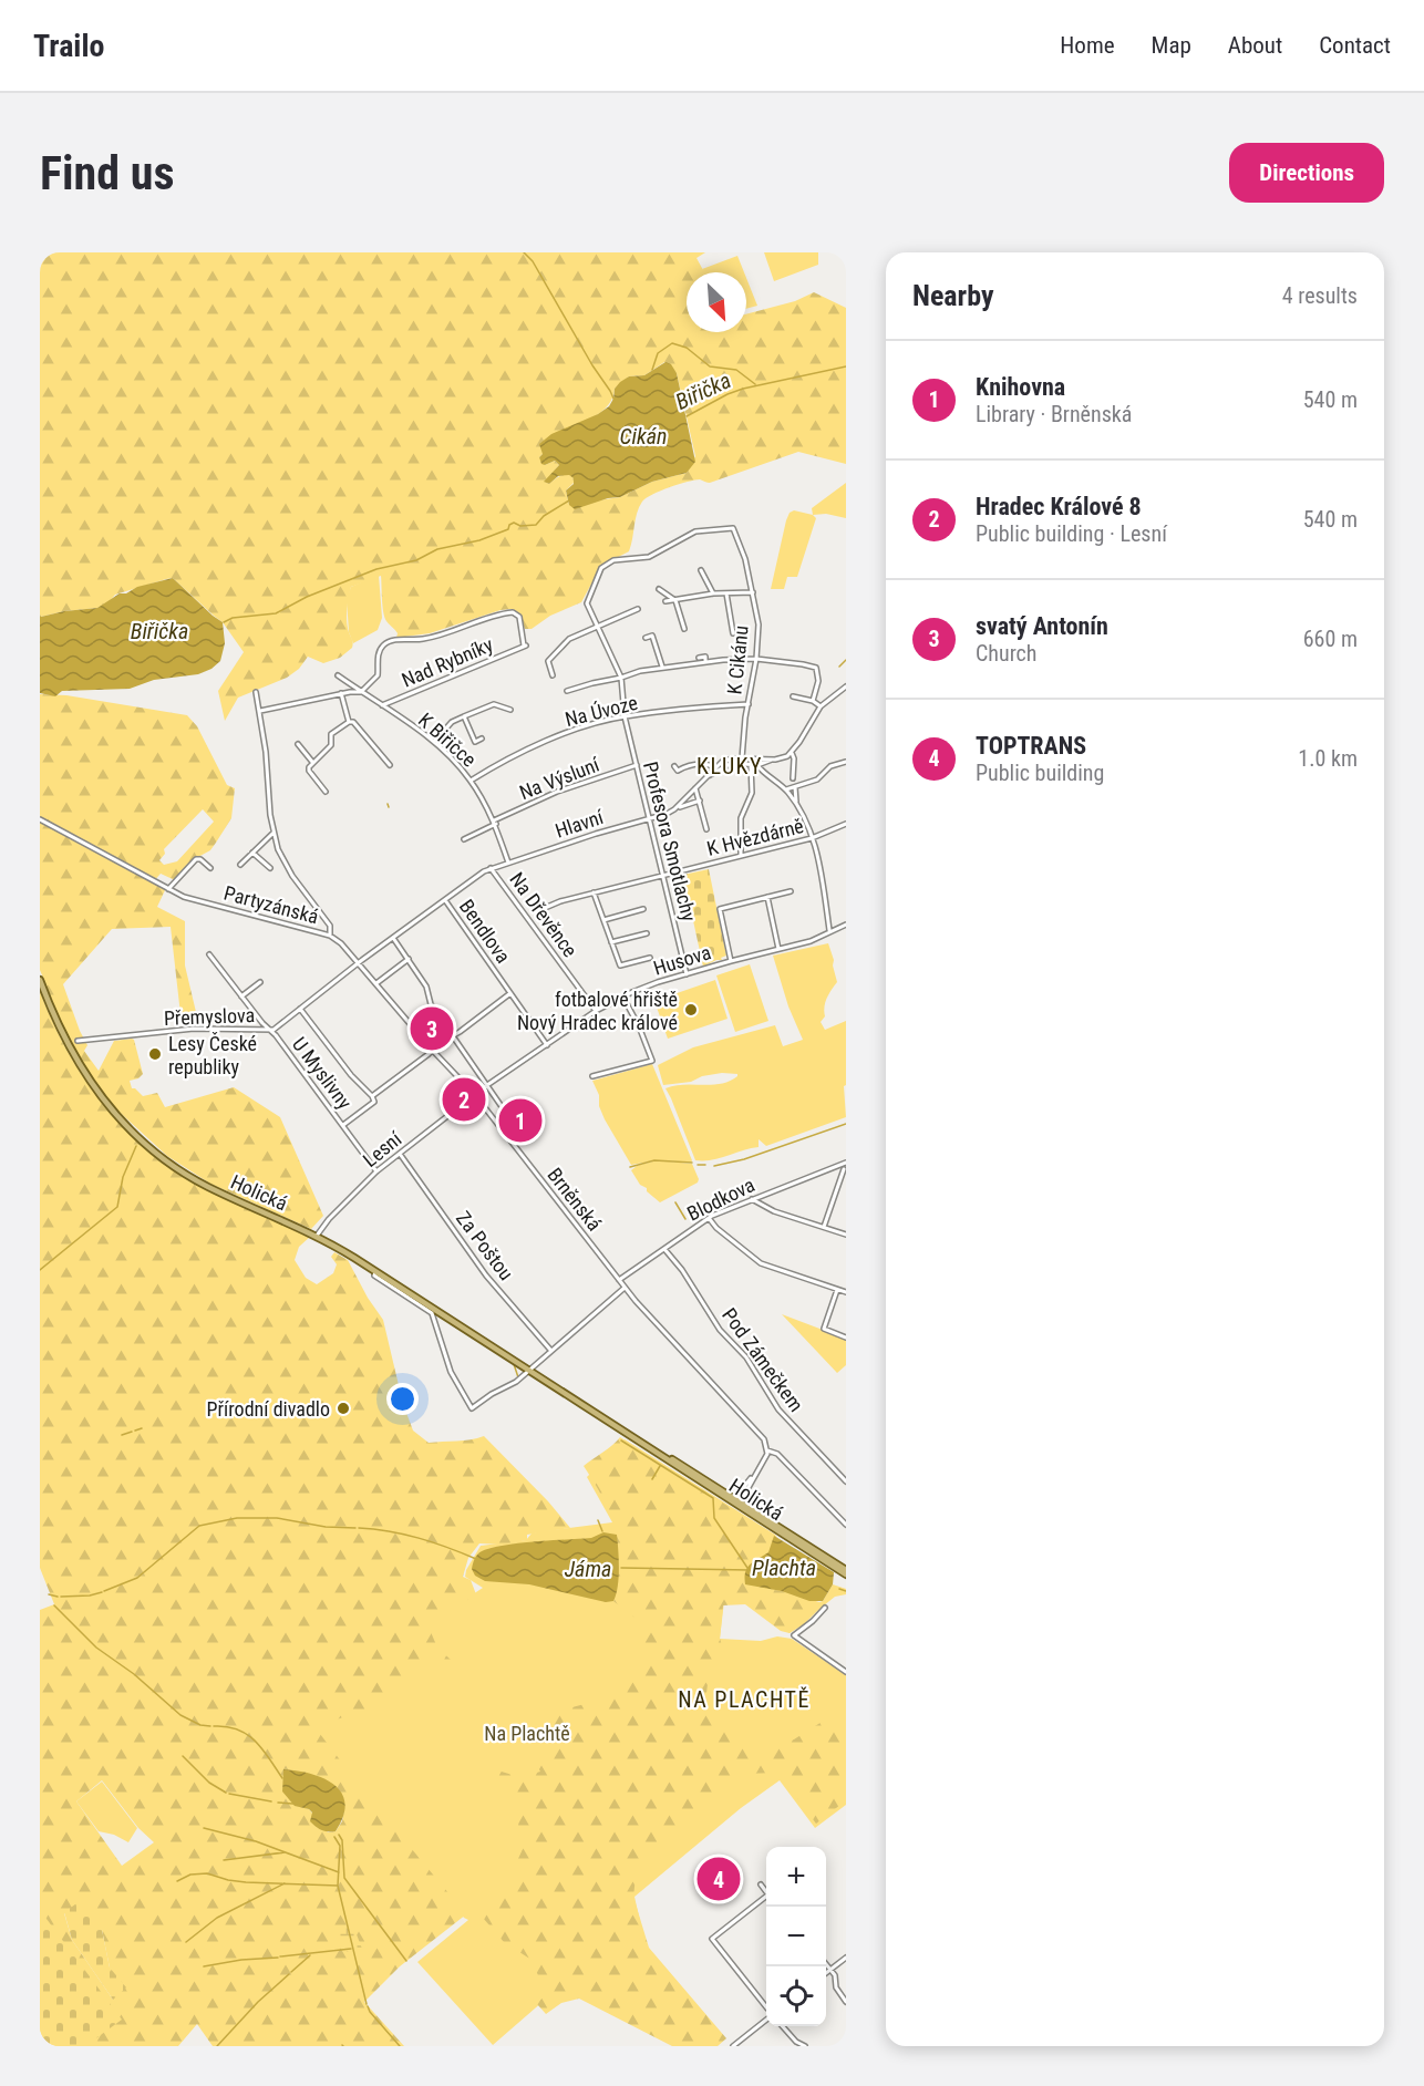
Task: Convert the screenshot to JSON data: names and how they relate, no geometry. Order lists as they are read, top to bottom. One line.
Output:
{"streets":{"main road":["Holická"],"street":["K Cikánu","Nad Rybníky","Na Úvoze","K Biřičce","Na Výsluní","Hlavní","K Hvězdárně","Profesora Smotlachy","Partyzánská","Na Dřevěnce","Bendlova","Husova","Přemyslova","U Myslivny","Lesní","Brněnská","Blodkova","Za Poštou","Pod Zámečkem"]},"crossings":[["K Cikánu","Na Úvoze"],["K Cikánu","Hlavní"],["Nad Rybníky","K Biřičce"],["Na Úvoze","K Biřičce"],["Na Úvoze","Profesora Smotlachy"],["K Biřičce","Na Výsluní"],["K Biřičce","Hlavní"],["Na Výsluní","Profesora Smotlachy"],["Hlavní","Profesora Smotlachy"],["Hlavní","Na Dřevěnce"],["Hlavní","Bendlova"],["Hlavní","Přemyslova"],["K Hvězdárně","Profesora Smotlachy"],["Profesora Smotlachy","Husova"],["Partyzánská","Přemyslova"],["Partyzánská","Brněnská"],["Na Dřevěnce","Husova"],["Bendlova","Husova"],["Bendlova","Přemyslova"],["Husova","Lesní"],["Husova","Brněnská"],["Přemyslova","U Myslivny"],["Přemyslova","Brněnská"],["U Myslivny","Lesní"],["Lesní","Holická"],["Lesní","Brněnská"],["Lesní","Za Poštou"],["Brněnská","Blodkova"],["Blodkova","Pod Zámečkem"]],"districts":["KLUKY","NA PLACHTĚ"],"water":["Biřička","Cikán","Plachta","Jáma"],"parks":["Na Plachtě"],"places":["fotbalové hřiště Nový Hradec králové","Lesy České republiky","Přírodní divadlo"],"north":"bottom right","page":{"header":"Trailo","nav":["Home","Map","About","Contact"],"buttons":"Directions","title":"Find us","heading":["Nearby","4 results"],"list":[{"mark":"1","name":"Knihovna","note":"Library · Brněnská","value":"540 m"},{"mark":"2","name":"Hradec Králové 8","note":"Public building · Lesní","value":"540 m"},{"mark":"3","name":"svatý Antonín","note":"Church","value":"660 m"},{"mark":"4","name":"TOPTRANS","note":"Public building","value":"1.0 km"}],"pins":["3","2","1","4"],"map_buttons":["+","−"]}}
